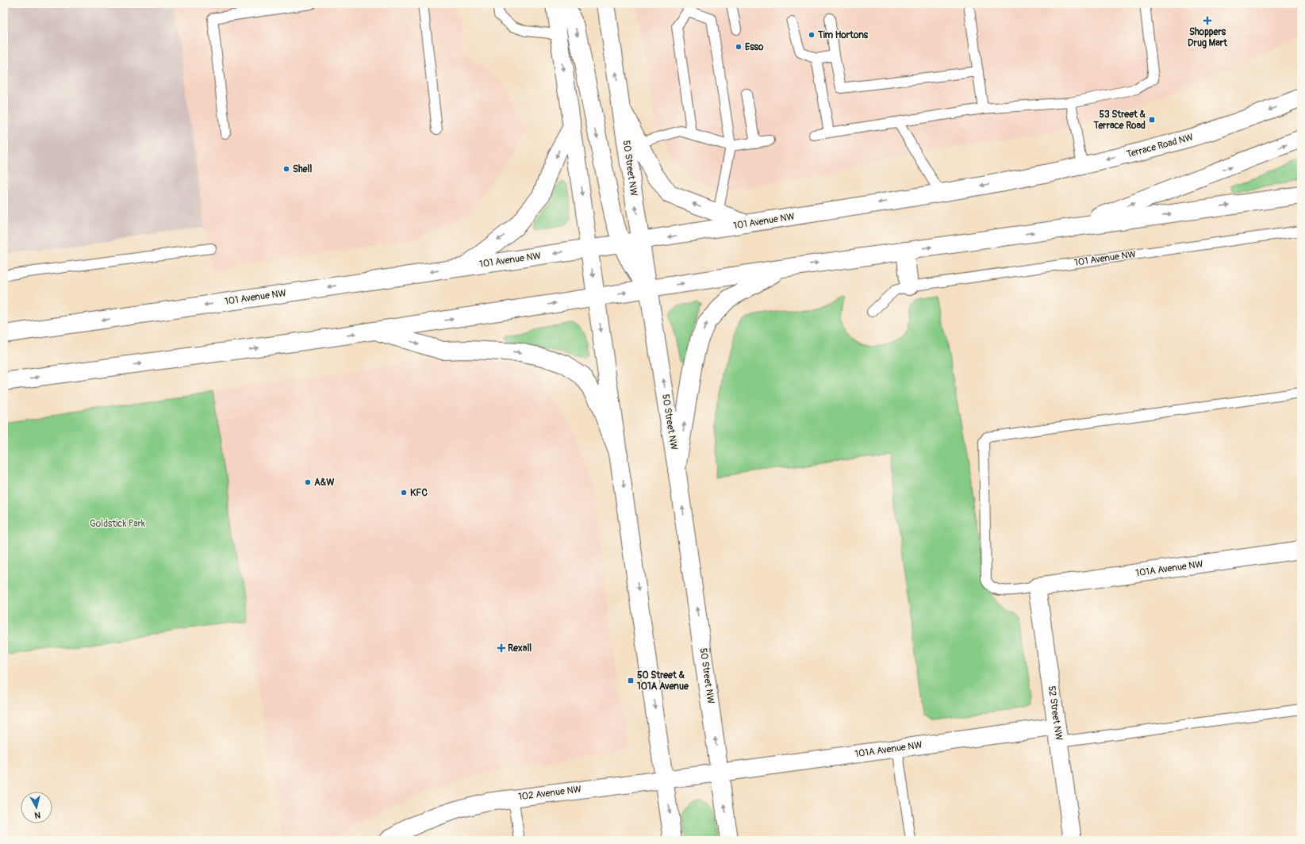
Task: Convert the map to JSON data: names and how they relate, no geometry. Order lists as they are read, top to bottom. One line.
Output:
{"streets":{"main road":["Terrace Road NW","50 Street NW","101 Avenue NW","101A Avenue NW","52 Street NW","102 Avenue NW"]},"crossings":[["Terrace Road NW","101 Avenue NW"],["50 Street NW","101 Avenue NW"],["50 Street NW","101A Avenue NW"],["50 Street NW","102 Avenue NW"],["101A Avenue NW","52 Street NW"],["101A Avenue NW","102 Avenue NW"]],"parks":["Goldstick Park"],"places":{"health":["Shoppers Drug Mart","Rexall"],"other":["Tim Hortons","Esso","Shell","A&W","KFC"],"transit":["53 Street & Terrace Road","50 Street & 101A Avenue"]},"north":"bottom"}
